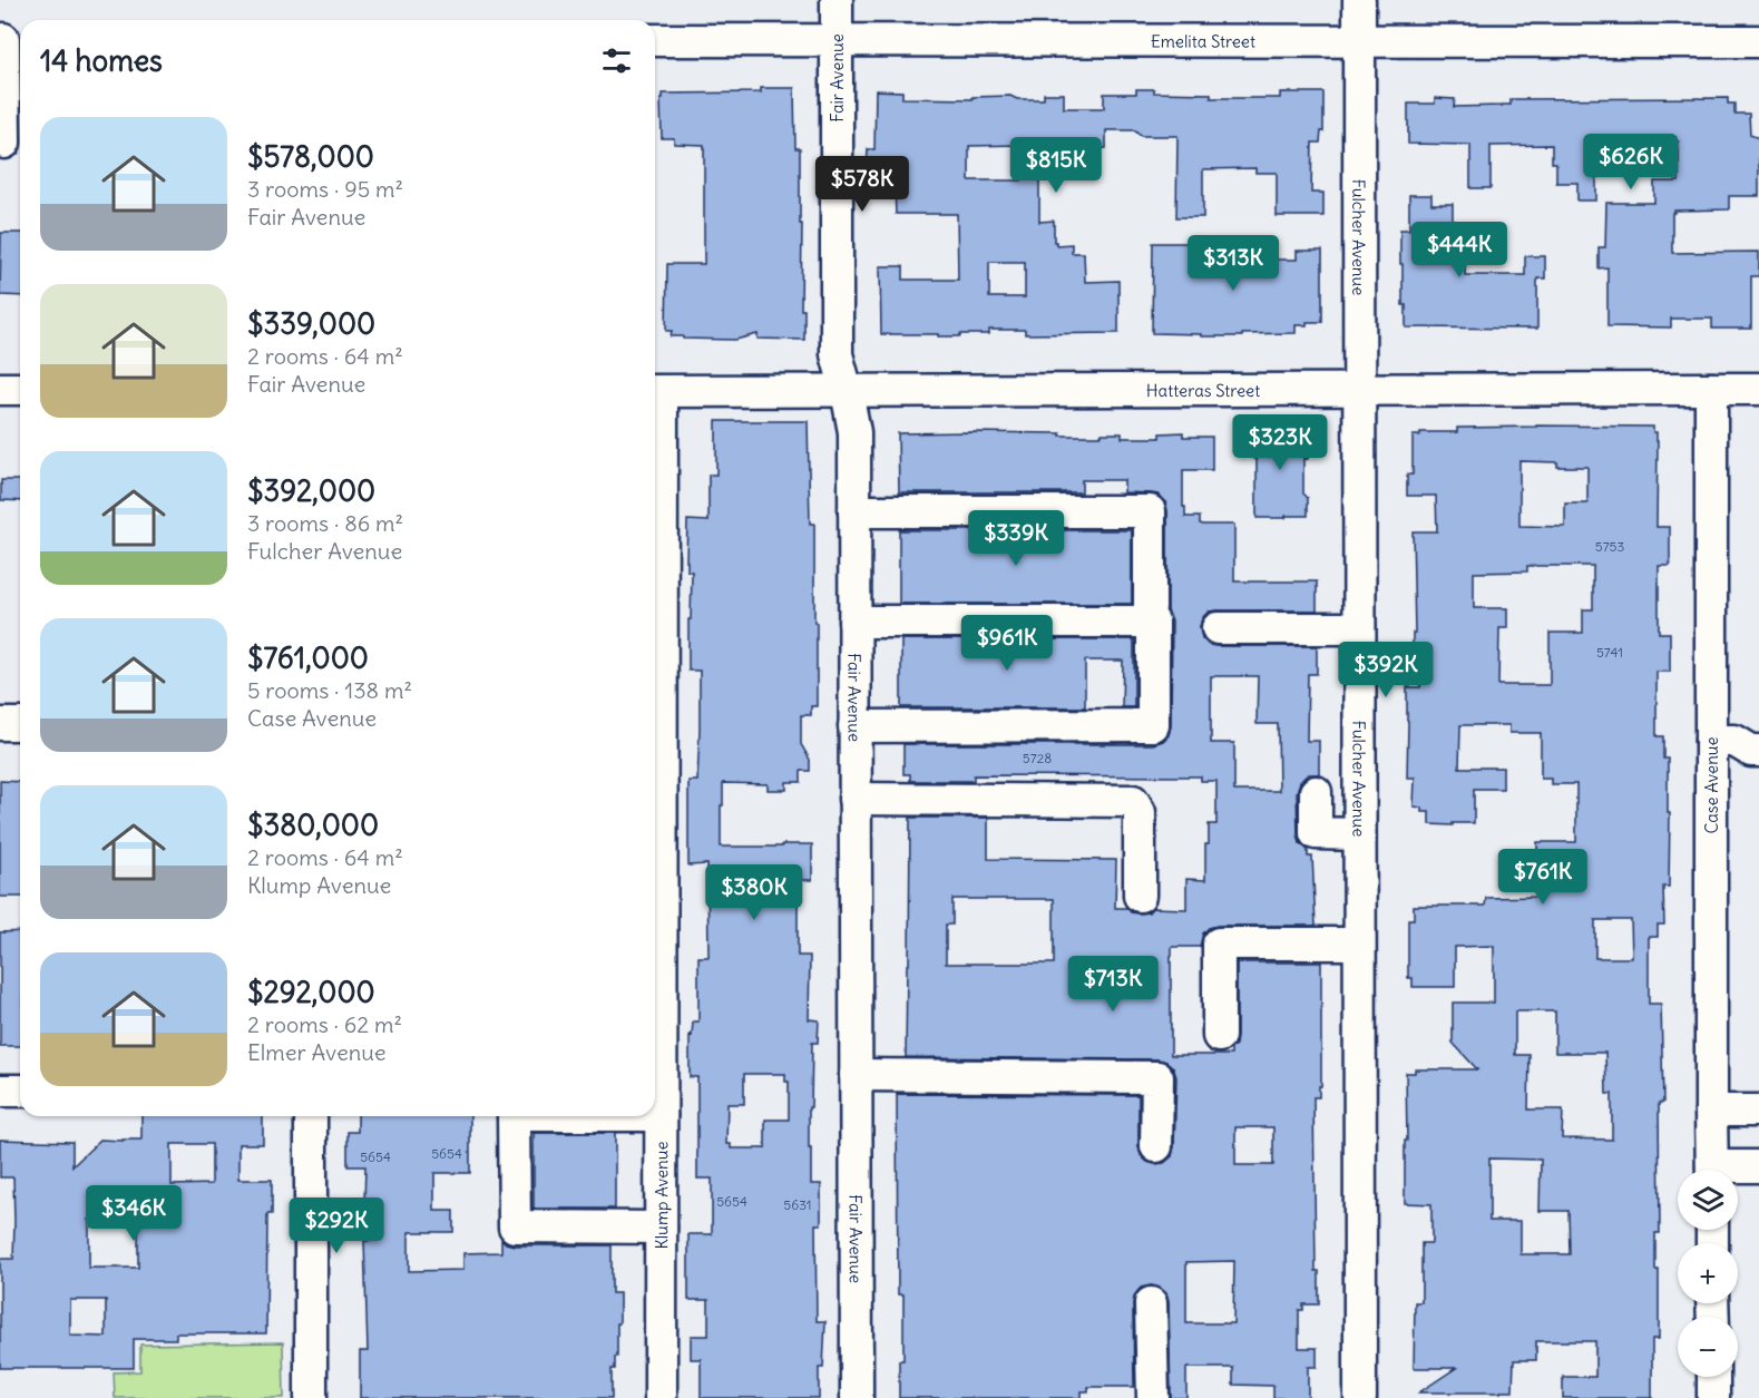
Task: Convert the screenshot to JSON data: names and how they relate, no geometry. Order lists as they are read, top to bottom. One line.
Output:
{"streets":{"street":["Emelita Street","Fair Avenue","Fulcher Avenue","Hatteras Street","Case Avenue","Klump Avenue"]},"crossings":[["Emelita Street","Fair Avenue"],["Emelita Street","Fulcher Avenue"],["Fair Avenue","Hatteras Street"],["Fulcher Avenue","Hatteras Street"],["Hatteras Street","Case Avenue"]],"house_numbers":["5753","5741","5728","5654","5654","5654","5631"],"page":{"heading":"14 homes","list":[{"name":"$578,000","note":"3 rooms · 95 m² · Fair Avenue"},{"name":"$339,000","note":"2 rooms · 64 m² · Fair Avenue"},{"name":"$392,000","note":"3 rooms · 86 m² · Fulcher Avenue"},{"name":"$761,000","note":"5 rooms · 138 m² · Case Avenue"},{"name":"$380,000","note":"2 rooms · 64 m² · Klump Avenue"},{"name":"$292,000","note":"2 rooms · 62 m² · Elmer Avenue"}],"price":["$626K","$815K","$578K","$444K","$313K","$323K","$339K","$961K","$392K","$761K","$380K","$713K","$346K","$292K"],"map_buttons":["+","−"]}}
